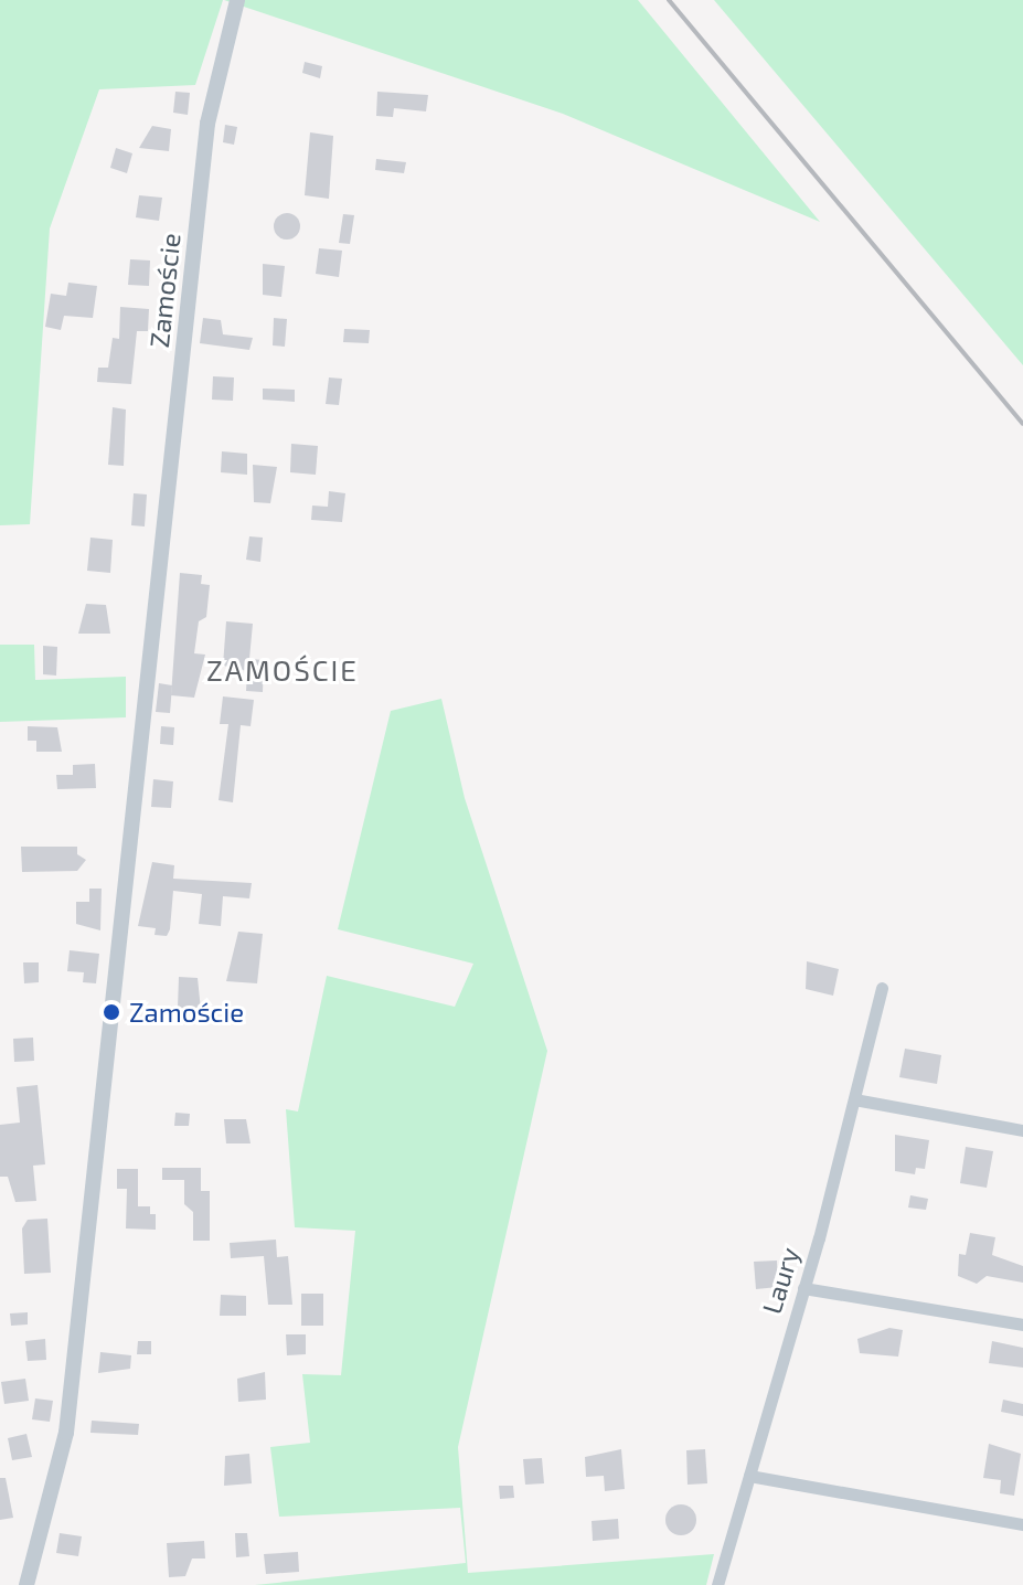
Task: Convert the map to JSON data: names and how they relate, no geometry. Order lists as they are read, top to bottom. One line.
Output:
{"streets":{"street":["Zamoście","Laury"]},"districts":["ZAMOŚCIE"],"places":["Zamoście"]}
